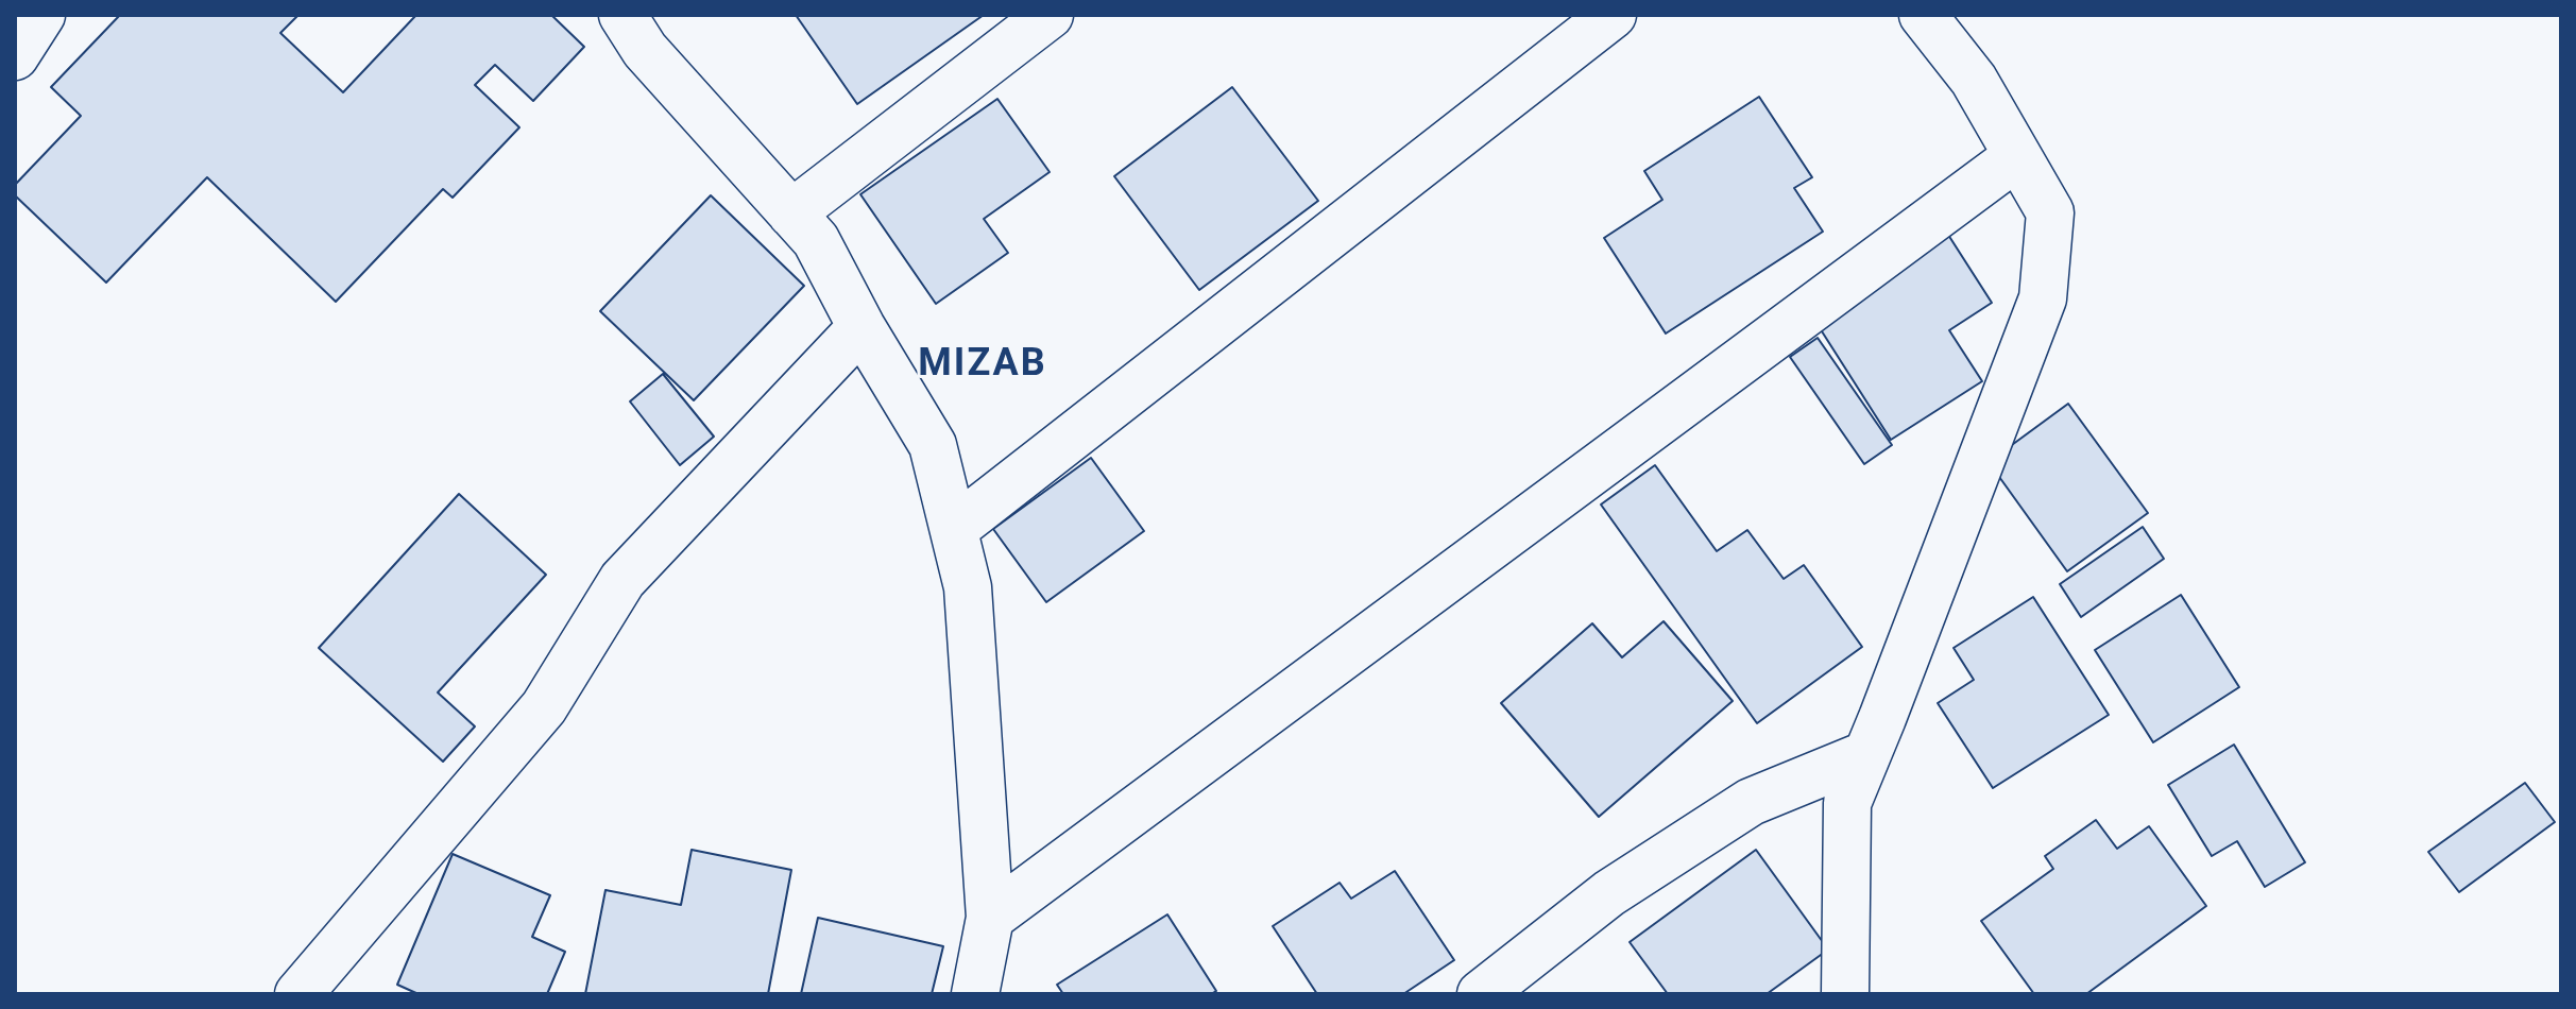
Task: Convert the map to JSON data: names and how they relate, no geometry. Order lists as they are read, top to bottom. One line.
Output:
{"districts":["MIZAB"]}
